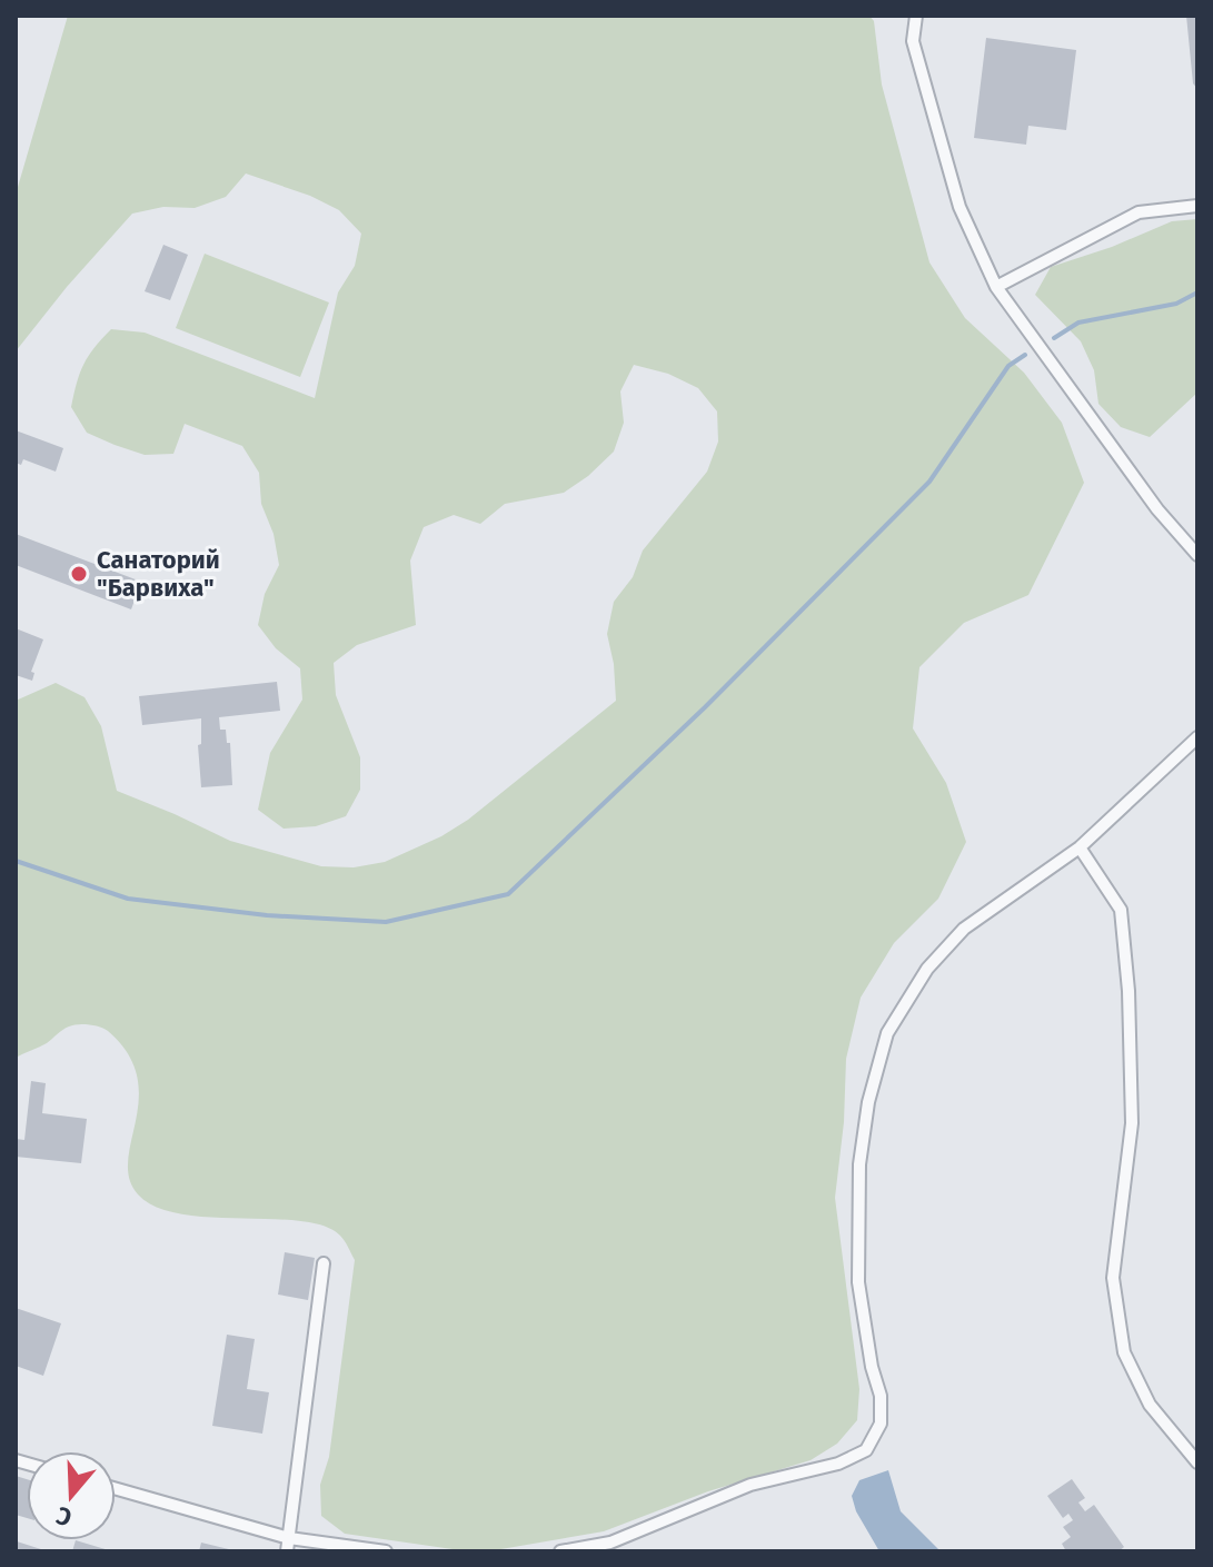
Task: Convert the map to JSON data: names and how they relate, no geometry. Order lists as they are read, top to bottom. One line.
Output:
{"places":["Санаторий \"Барвиха\""],"north":"bottom"}
